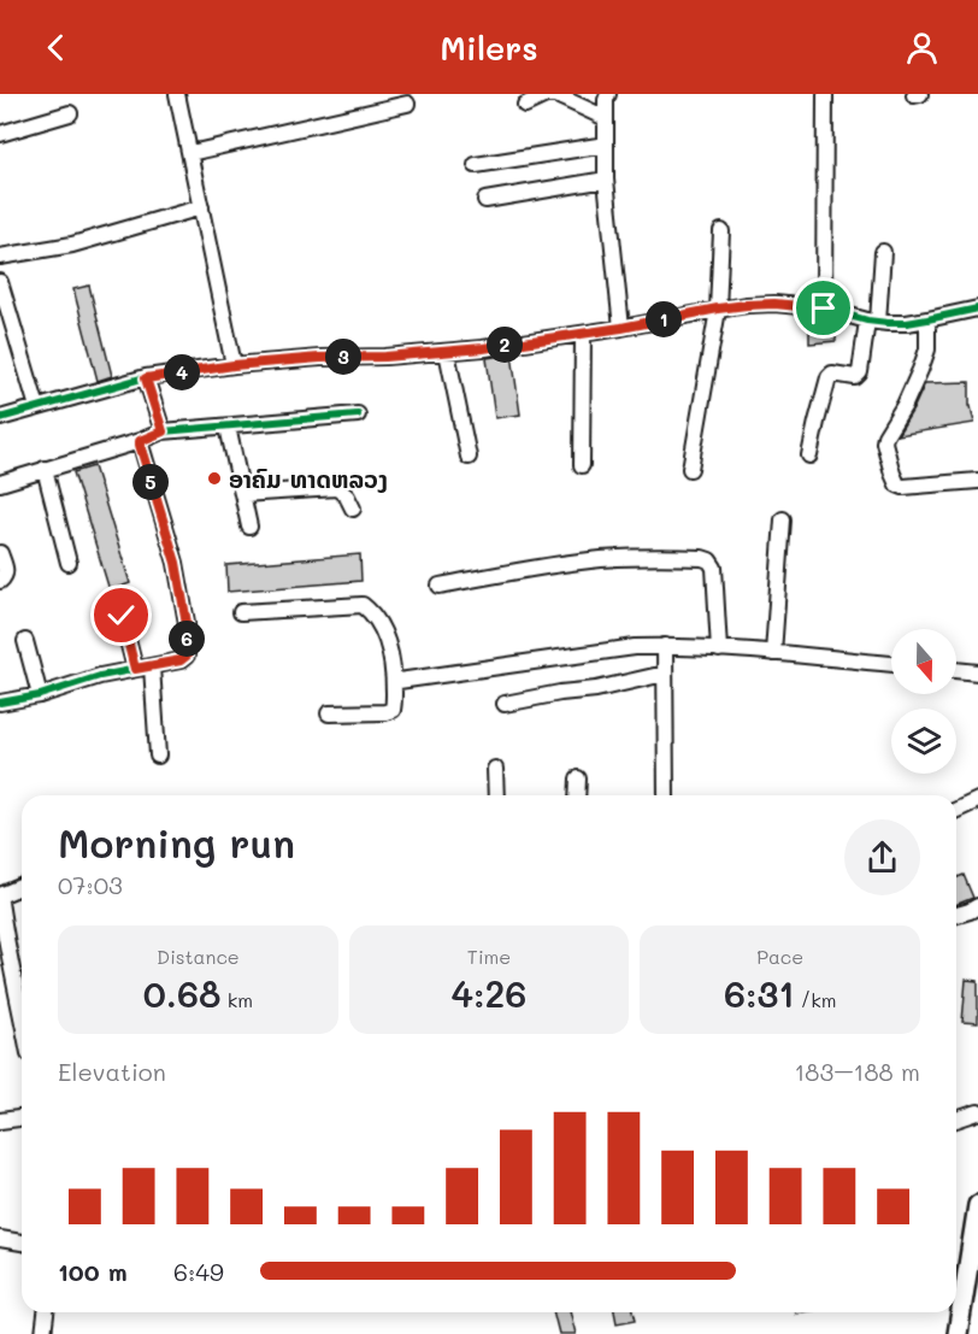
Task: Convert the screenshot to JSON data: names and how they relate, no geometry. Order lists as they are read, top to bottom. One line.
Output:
{"places":["ອາຄົມ ທາດຫລວງ"],"north":"bottom","page":{"header":"Milers","pins":["1","2","3","4","5","6"],"heading":["Morning run","07:03"],"stats":[["Distance","0.68 km"],["Time","4:26"],["Pace","6:31 /km"]],"chart":["Elevation","183–188 m"],"list":[{"name":"100 m","note":"6:49"}]}}
